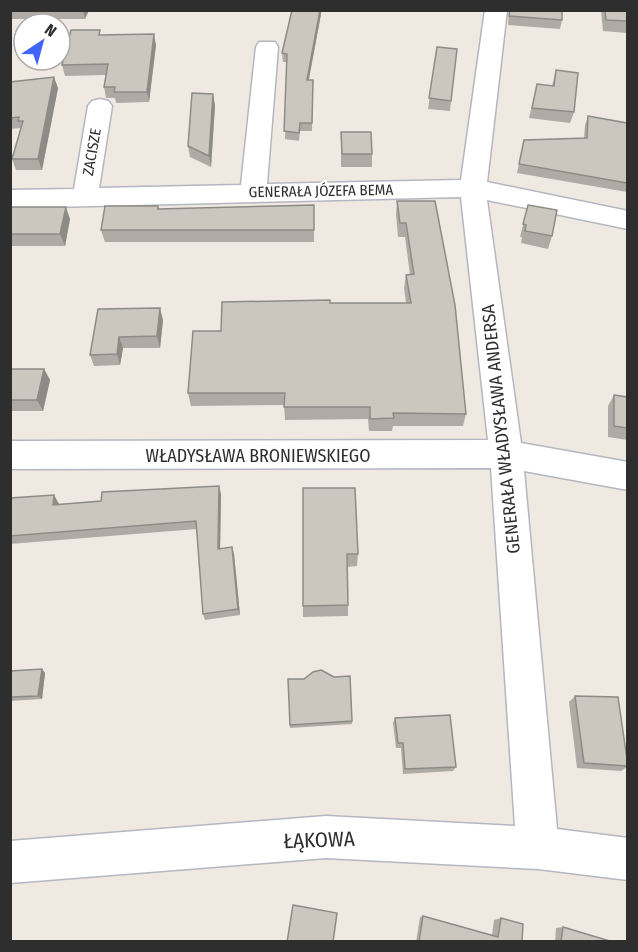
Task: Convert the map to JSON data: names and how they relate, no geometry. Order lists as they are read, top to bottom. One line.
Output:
{"streets":{"street":["ZACISZE","GENERAŁA JÓZEFA BEMA","GENERAŁA WŁADYSŁAWA ANDERSA","WŁADYSŁAWA BRONIEWSKIEGO","ŁĄKOWA"]},"crossings":[["ZACISZE","GENERAŁA JÓZEFA BEMA"],["GENERAŁA JÓZEFA BEMA","GENERAŁA WŁADYSŁAWA ANDERSA"],["GENERAŁA WŁADYSŁAWA ANDERSA","WŁADYSŁAWA BRONIEWSKIEGO"],["GENERAŁA WŁADYSŁAWA ANDERSA","ŁĄKOWA"]],"north":"top right"}
